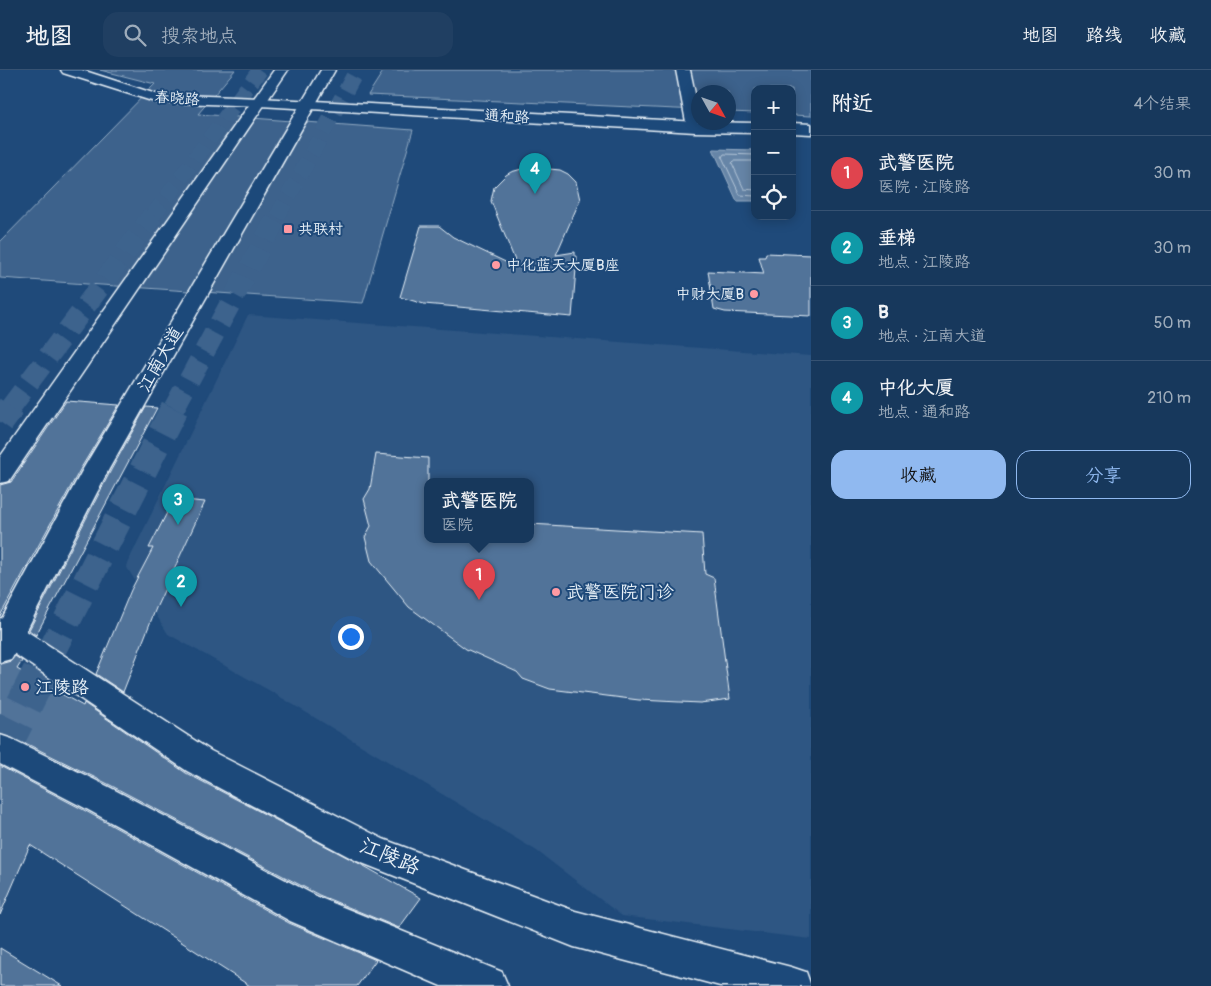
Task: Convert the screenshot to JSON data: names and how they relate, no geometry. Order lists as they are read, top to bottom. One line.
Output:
{"streets":{"main road":["春晓路","通和路","江南大道","江陵路"]},"crossings":[["春晓路","通和路"],["通和路","江南大道"],["江南大道","江陵路"]],"places":{"transit":["共联村"],"other":["中化蓝天大厦B座","中财大厦B","武警医院门诊","江陵路"]},"north":"bottom right","page":{"header":"地图","search":"搜索地点","nav":["地图","路线","收藏"],"heading":["附近","4个结果"],"map_buttons":["+","−"],"list":[{"mark":"1","name":"武警医院","note":"医院 · 江陵路","value":"30 m"},{"mark":"2","name":"垂梯","note":"地点 · 江陵路","value":"30 m"},{"mark":"3","name":"B","note":"地点 · 江南大道","value":"50 m"},{"mark":"4","name":"中化大厦","note":"地点 · 通和路","value":"210 m"}],"pins":["4","3","1","2"],"buttons":["收藏","分享"],"popup":["武警医院","医院"]}}
